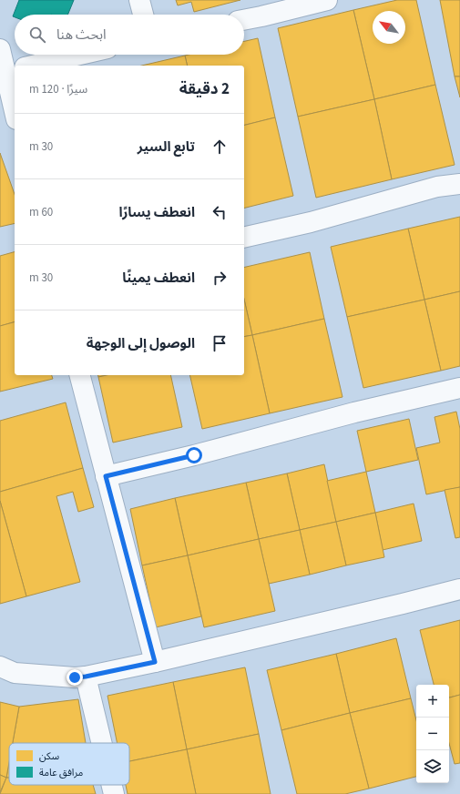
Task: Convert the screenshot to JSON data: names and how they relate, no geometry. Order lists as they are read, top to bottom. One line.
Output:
{"legend":["سكن","مرافق عامة"],"north":"top left","page":{"search":"ابحث هنا","heading":["2 دقيقة","سيرًا · 120 m"],"list":[["تابع السير","30 m"],["انعطف يسارًا","60 m"],["انعطف يمينًا","30 m"],"الوصول إلى الوجهة"],"map_buttons":["+","−"]}}
